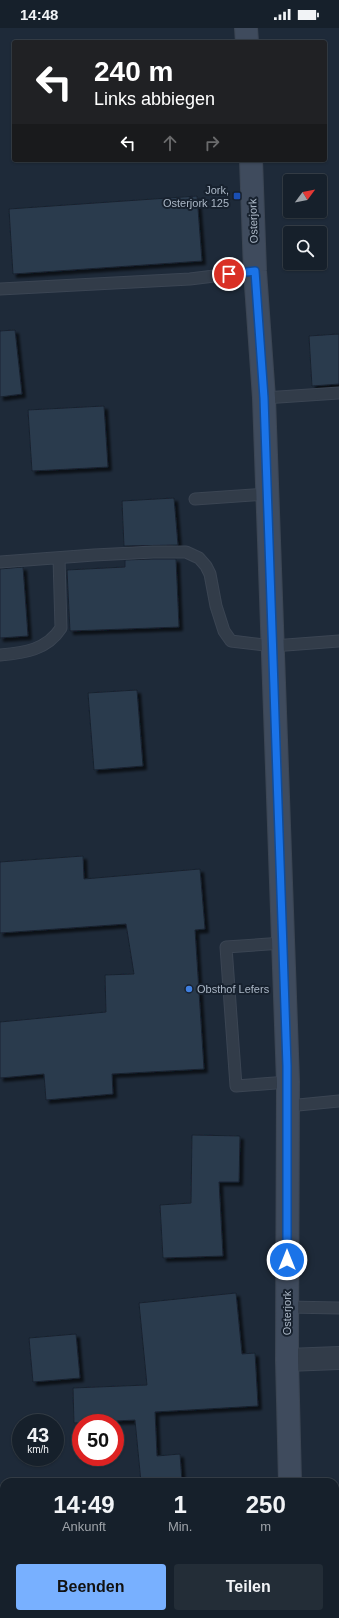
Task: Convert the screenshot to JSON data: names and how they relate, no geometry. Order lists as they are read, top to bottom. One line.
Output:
{"streets":{"main road":["Osterjork"]},"places":{"transit":["Jork, Osterjork 125"],"other":["Obsthof Lefers"]},"north":"top right","page":{"status":"14:48","turn":["240 m","Links abbiegen"],"speed":"43 km/h","limit":"50","eta":["14:49","Ankunft","1","Min.","250","m"],"buttons":["Beenden","Teilen"]}}
